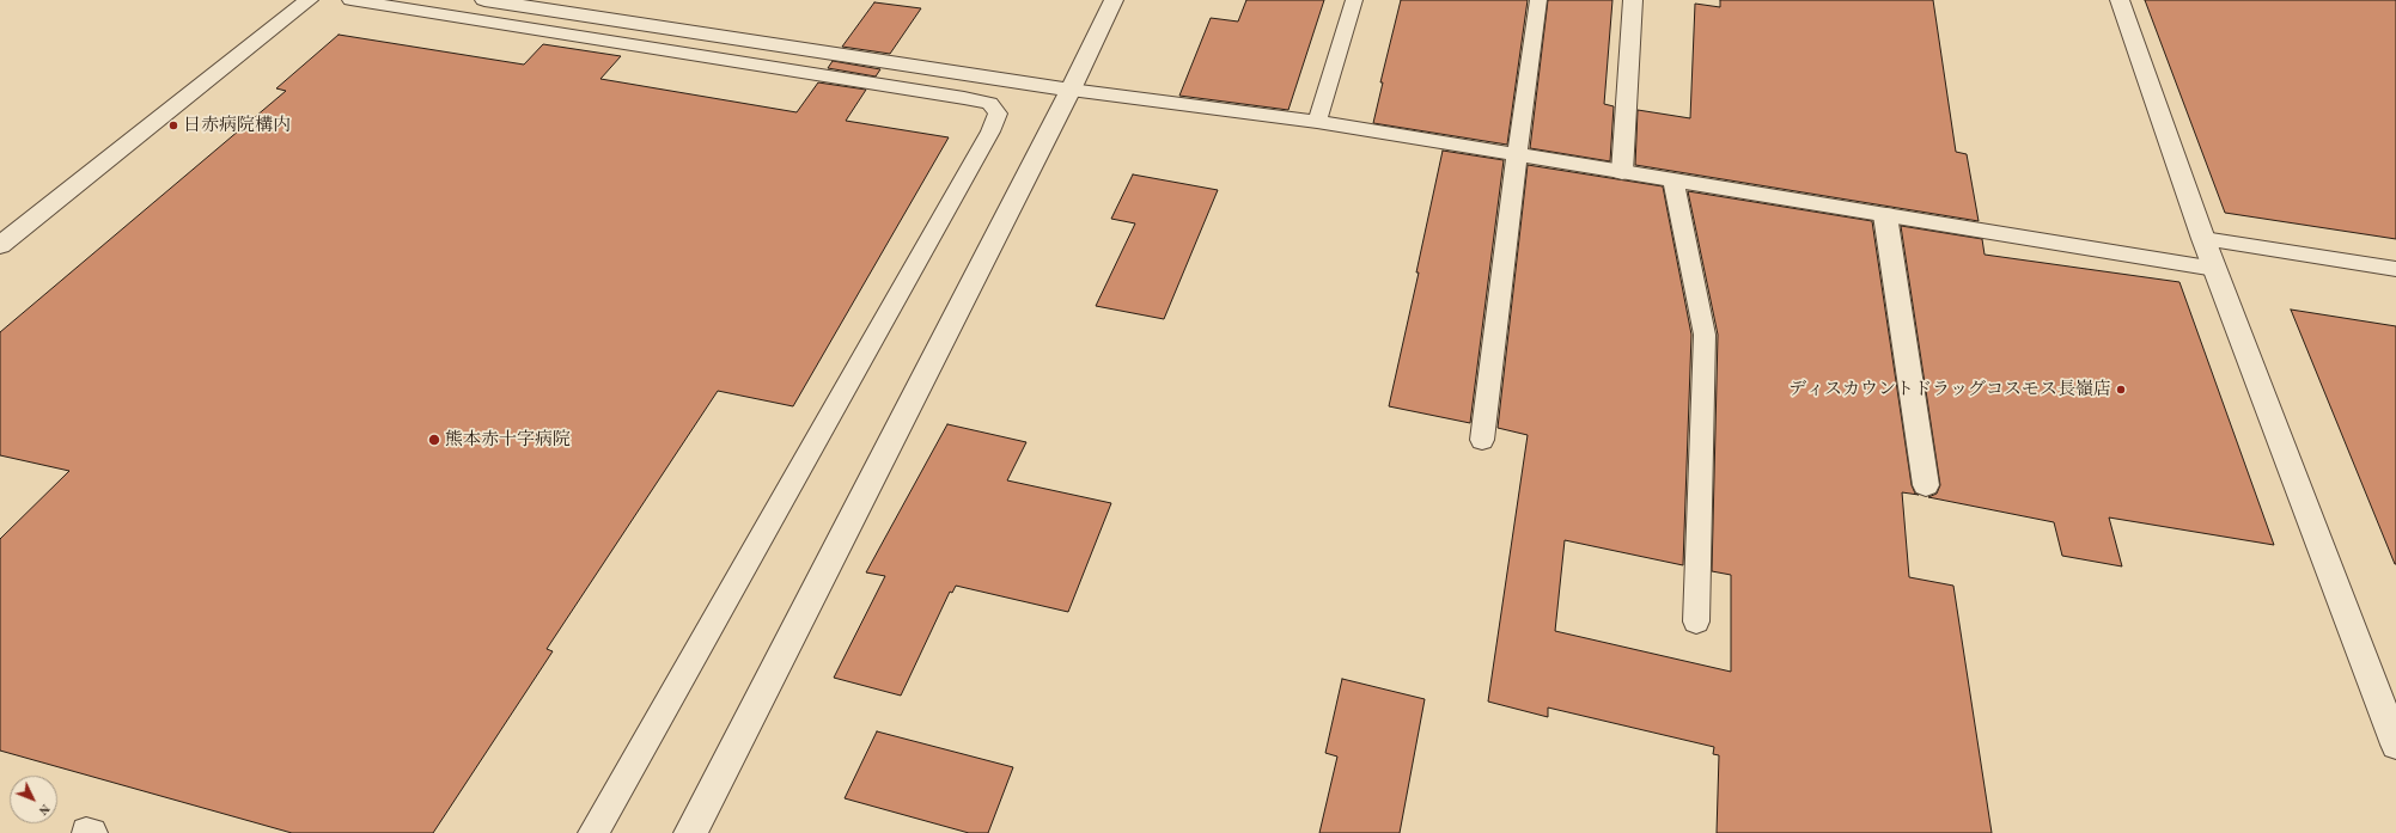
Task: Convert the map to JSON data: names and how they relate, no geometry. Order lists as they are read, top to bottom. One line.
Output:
{"places":["日赤病院構内","ディスカウントドラッグコスモス長嶺店","熊本赤十字病院"],"north":"bottom right"}
